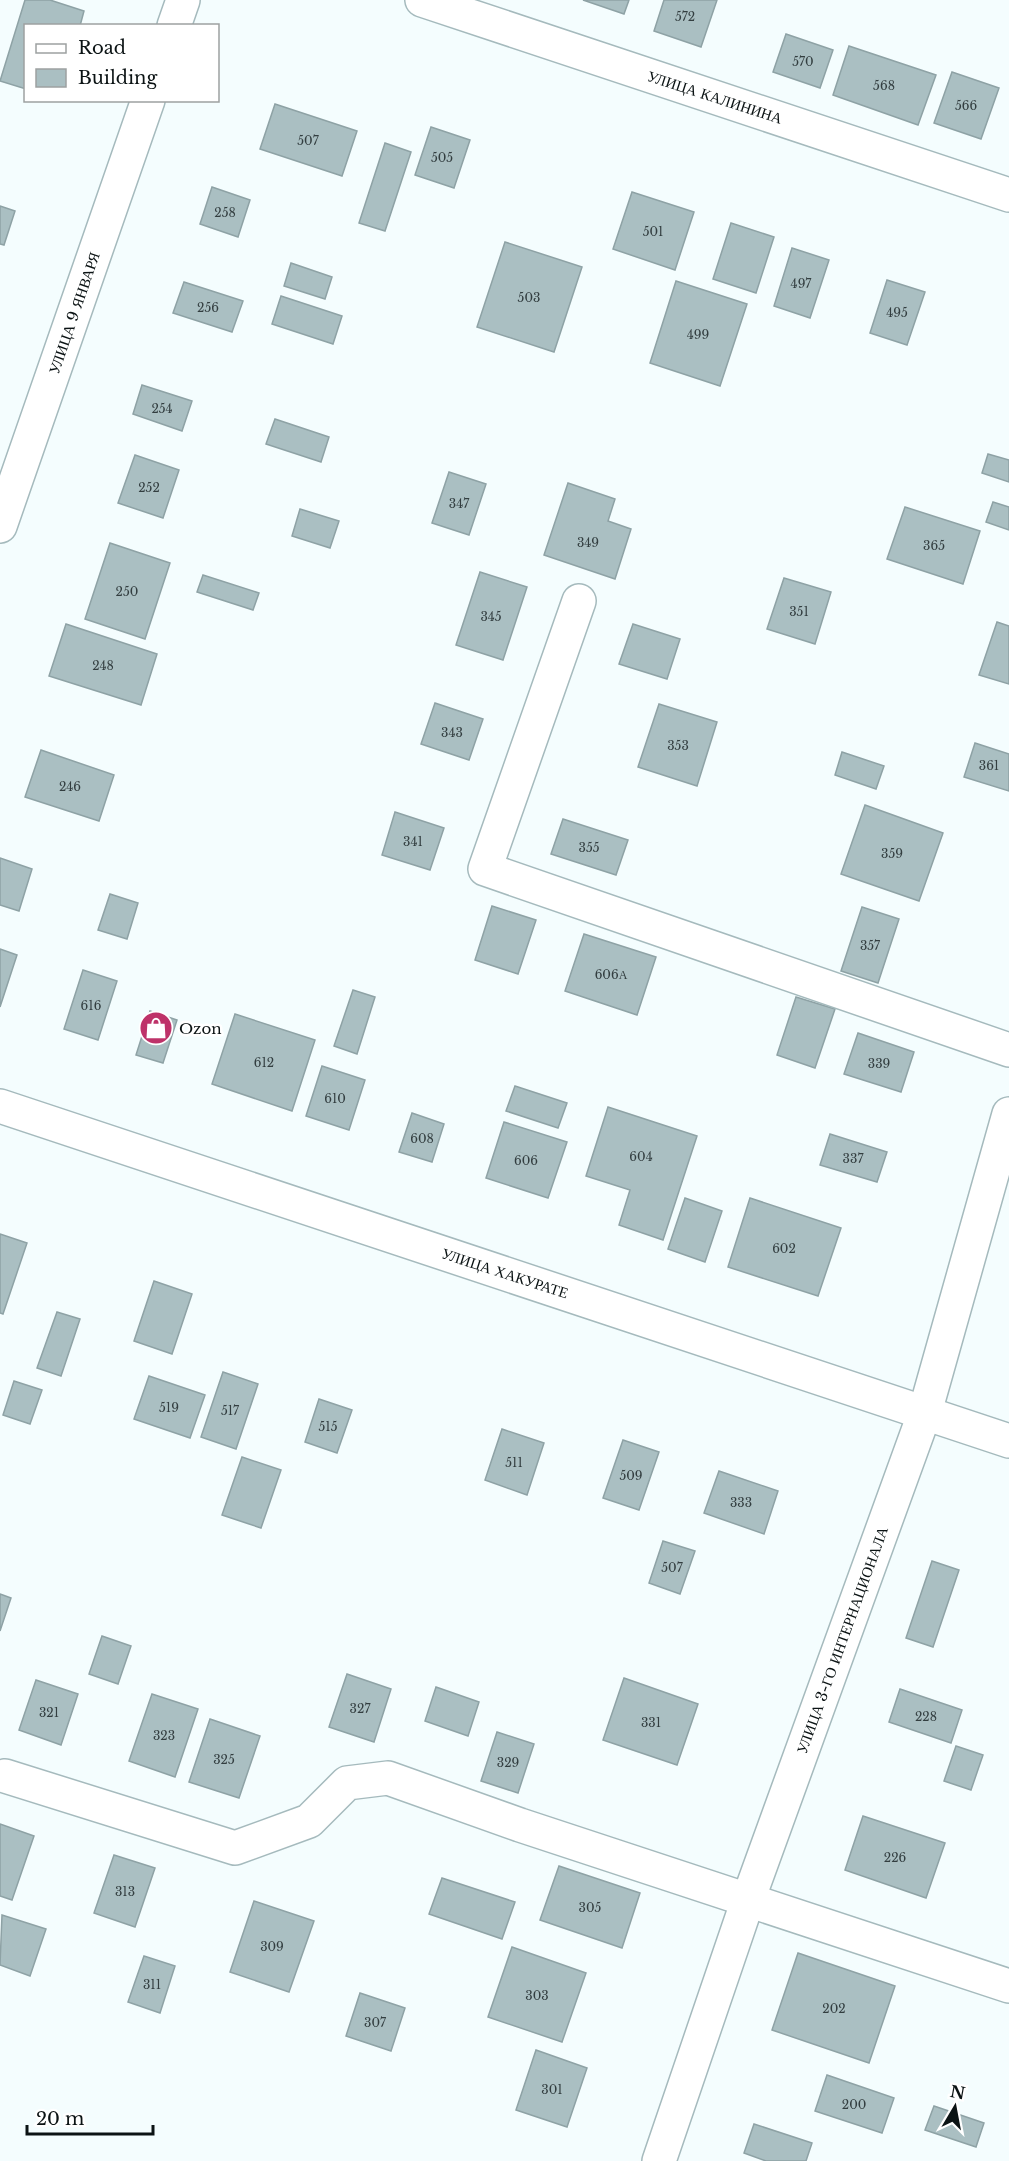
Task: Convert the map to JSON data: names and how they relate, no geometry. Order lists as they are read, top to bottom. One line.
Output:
{"streets":{"street":["УЛИЦА КАЛИНИНА","УЛИЦА 9 ЯНВАРЯ","УЛИЦА ХАКУРАТЕ","УЛИЦА 3-ГО ИНТЕРНАЦИОНАЛА"]},"crossings":[["УЛИЦА ХАКУРАТЕ","УЛИЦА 3-ГО ИНТЕРНАЦИОНАЛА"]],"places":{"shop":["Ozon"]},"house_numbers":["572","570","568","566","507","505","258","501","497","503","256","495","499","254","252","347","349","365","250","351","345","248","343","353","361","246","341","355","359","357","606А","616","612","339","610","608","604","337","606","602","519","517","515","511","509","333","507","327","321","228","331","323","325","329","226","313","305","309","311","303","202","307","301","200"],"legend":["Road","Building"],"scale_bar":"20 m","north":"top"}
